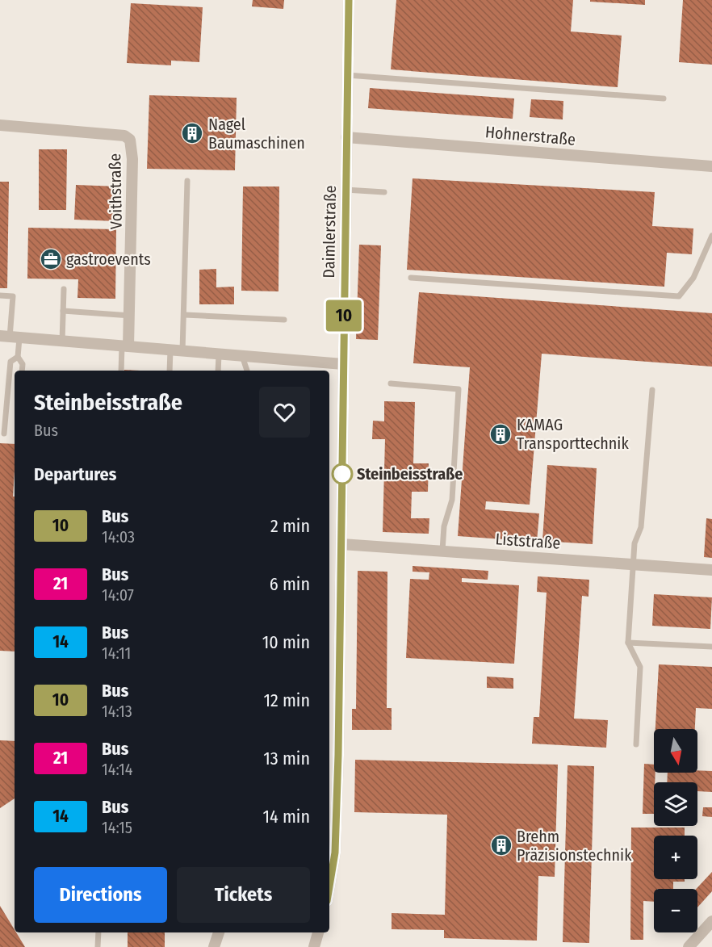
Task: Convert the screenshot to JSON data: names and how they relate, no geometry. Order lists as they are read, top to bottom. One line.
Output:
{"streets":{"street":["Hohnerstraße","Voithstraße","Daimlerstraße","Liststraße"]},"crossings":[["Hohnerstraße","Daimlerstraße"],["Daimlerstraße","Liststraße"]],"places":{"building":["Nagel Baumaschinen","KAMAG Transporttechnik","Brehm Präzisionstechnik"],"office":["gastroevents"],"other":["Steinbeisstraße"]},"lines":["bus line 10"],"north":"bottom","page":{"on_map":"10","heading":[["Steinbeisstraße","Bus"],"Departures"],"list":[{"mark":"10","name":"Bus","note":"14:03","value":"2 min"},{"mark":"21","name":"Bus","note":"14:07","value":"6 min"},{"mark":"14","name":"Bus","note":"14:11","value":"10 min"},{"mark":"10","name":"Bus","note":"14:13","value":"12 min"},{"mark":"21","name":"Bus","note":"14:14","value":"13 min"},{"mark":"14","name":"Bus","note":"14:15","value":"14 min"}],"map_buttons":["+","−"],"buttons":["Directions","Tickets"]}}
